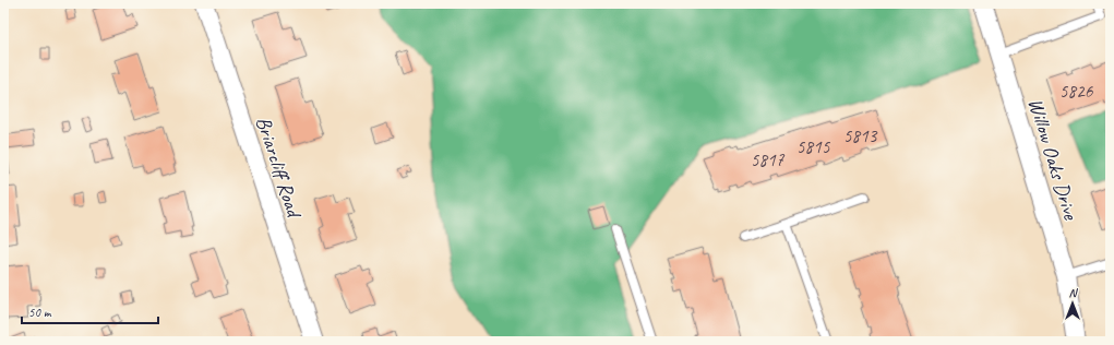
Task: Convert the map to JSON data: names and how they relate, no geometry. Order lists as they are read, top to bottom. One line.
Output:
{"streets":{"street":["Willow Oaks Drive","Briarcliff Road"]},"house_numbers":["5826","5813","5815","5817"],"scale_bar":"50 m","north":"top"}
